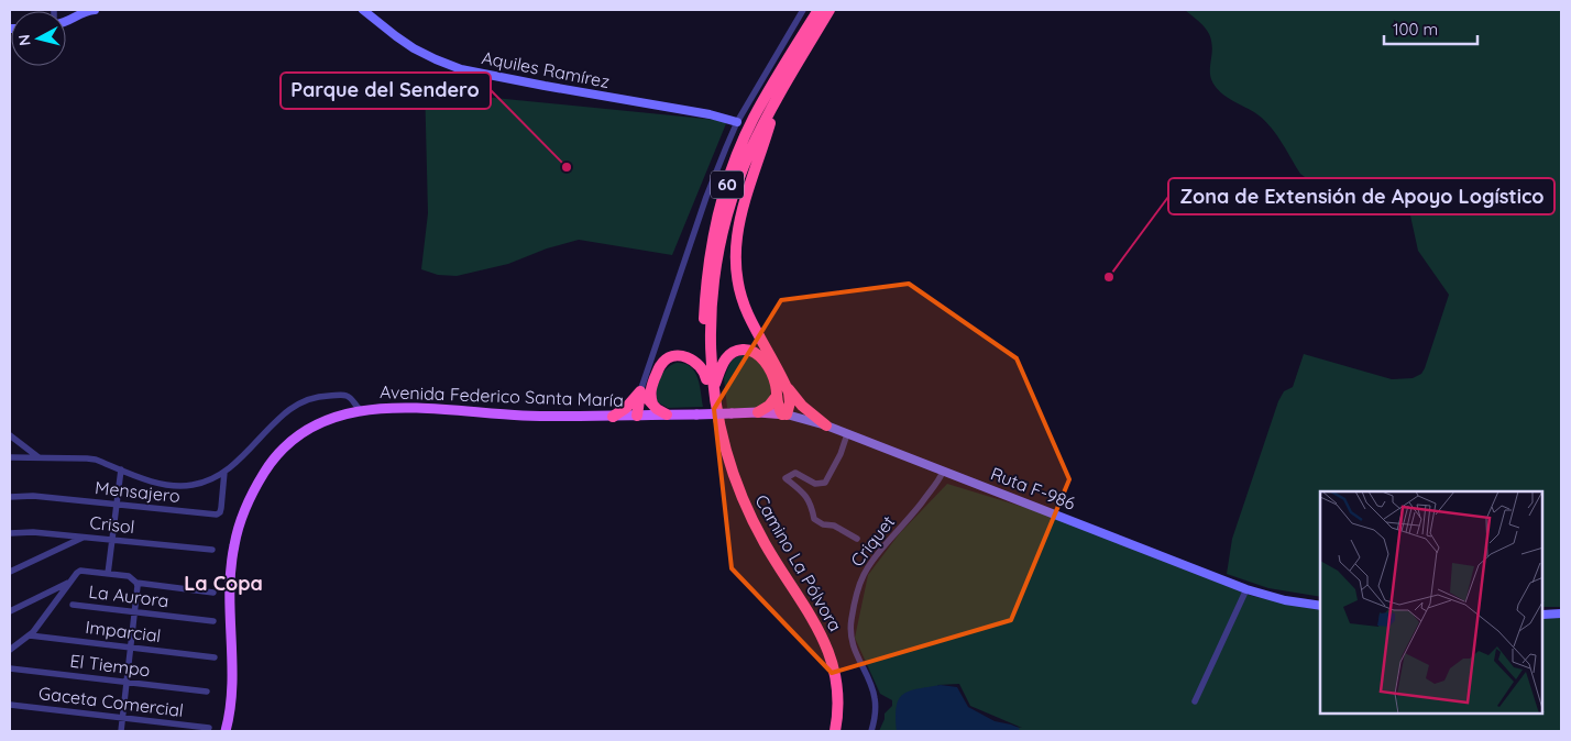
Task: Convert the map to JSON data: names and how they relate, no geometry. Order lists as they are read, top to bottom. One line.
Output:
{"streets":{"highway":["60","Camino La Pólvora"],"main road":["Aquiles Ramírez","Avenida Federico Santa María","Ruta F-986"],"street":["Mensajero","Crisol","Criquet","La Aurora","Imparcial","El Tiempo","Gaceta Comercial"]},"crossings":[["Avenida Federico Santa María","Ruta F-986"],["Ruta F-986","Criquet"]],"districts":["La Copa"],"places":["Parque del Sendero","Zona de Extensión de Apoyo Logístico"],"scale_bar":"100 m","north":"left"}
